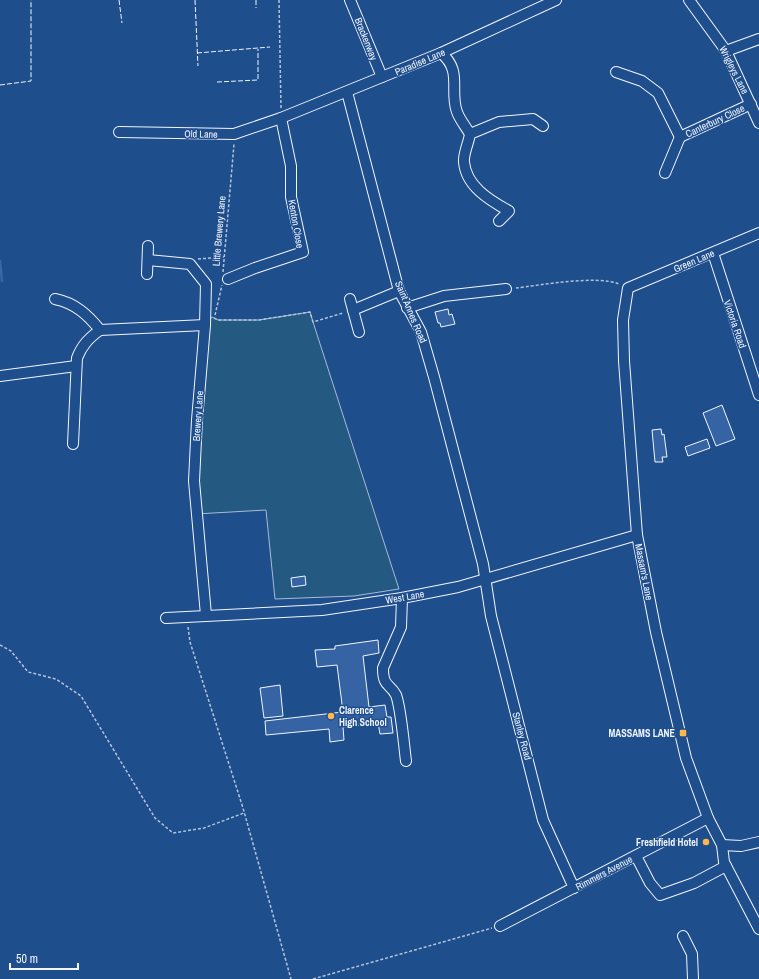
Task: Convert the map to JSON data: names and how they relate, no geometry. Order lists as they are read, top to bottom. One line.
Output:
{"streets":{"street":["Brackenway","Paradise Lane","Wrigleys Lane","Canterbury Close","Old Lane","Kenton Close","Green Lane","Saint Annes Road","Victoria Road","Brewery Lane","Massam's Lane","West Lane","Stanley Road","Rimmers Avenue"],"path":["Little Brewery Lane"]},"crossings":[["Brackenway","Paradise Lane"],["Paradise Lane","Old Lane"],["Paradise Lane","Kenton Close"],["Paradise Lane","Saint Annes Road"],["Wrigleys Lane","Canterbury Close"],["Old Lane","Kenton Close"],["Old Lane","Little Brewery Lane"],["Kenton Close","Little Brewery Lane"],["Little Brewery Lane","Brewery Lane"],["Green Lane","Victoria Road"],["Green Lane","Massam's Lane"],["Saint Annes Road","West Lane"],["Saint Annes Road","Stanley Road"],["Brewery Lane","West Lane"],["Massam's Lane","West Lane"],["Massam's Lane","Rimmers Avenue"],["West Lane","Stanley Road"],["Stanley Road","Rimmers Avenue"]],"places":{"other":["Clarence High School","Freshfield Hotel"],"transit":["MASSAMS LANE"]},"scale_bar":"50 m"}
